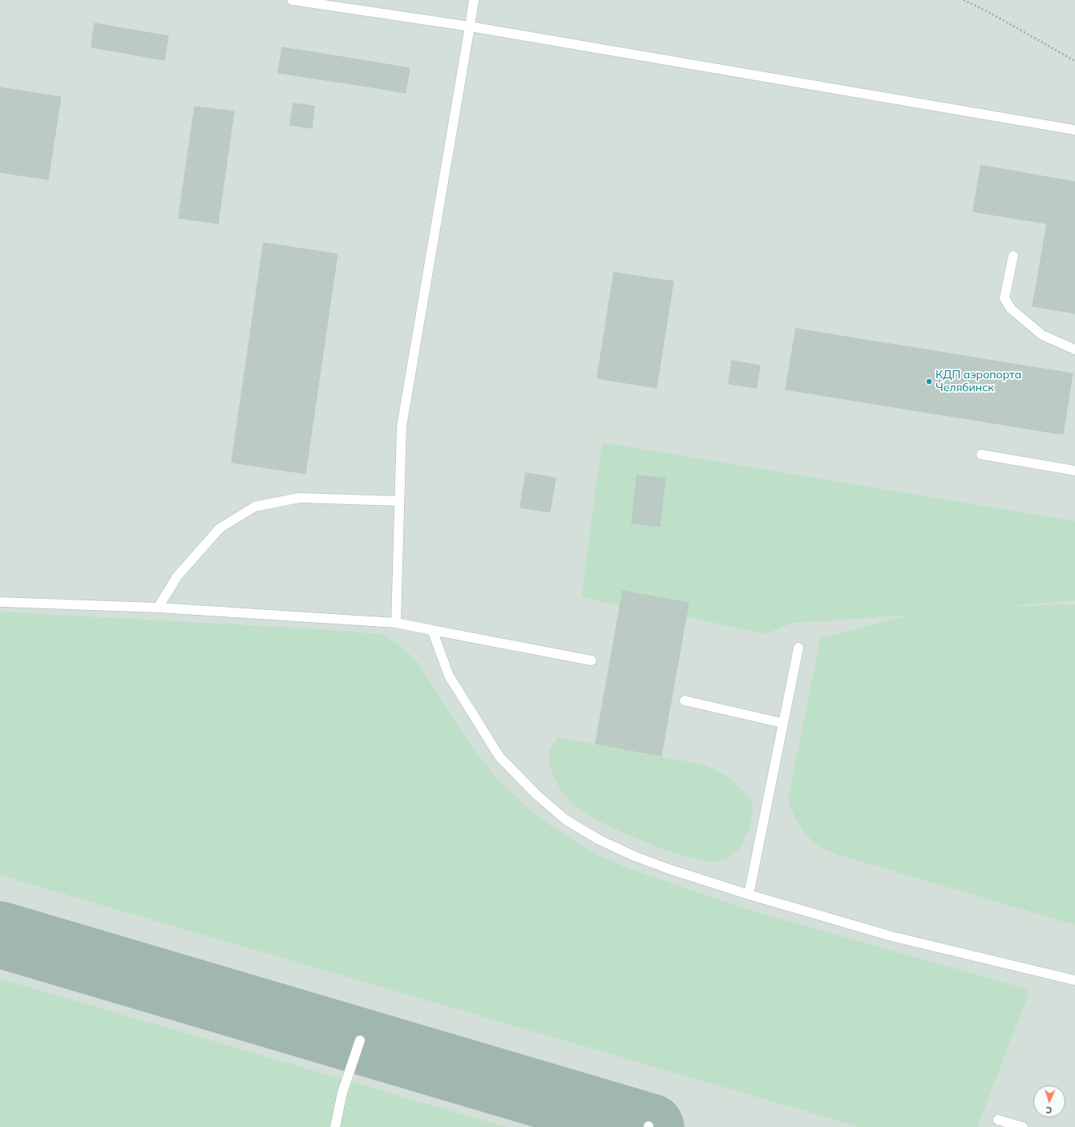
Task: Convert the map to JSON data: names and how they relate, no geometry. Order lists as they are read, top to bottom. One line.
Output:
{"places":["КДП аэропорта Челябинск"],"north":"bottom"}
